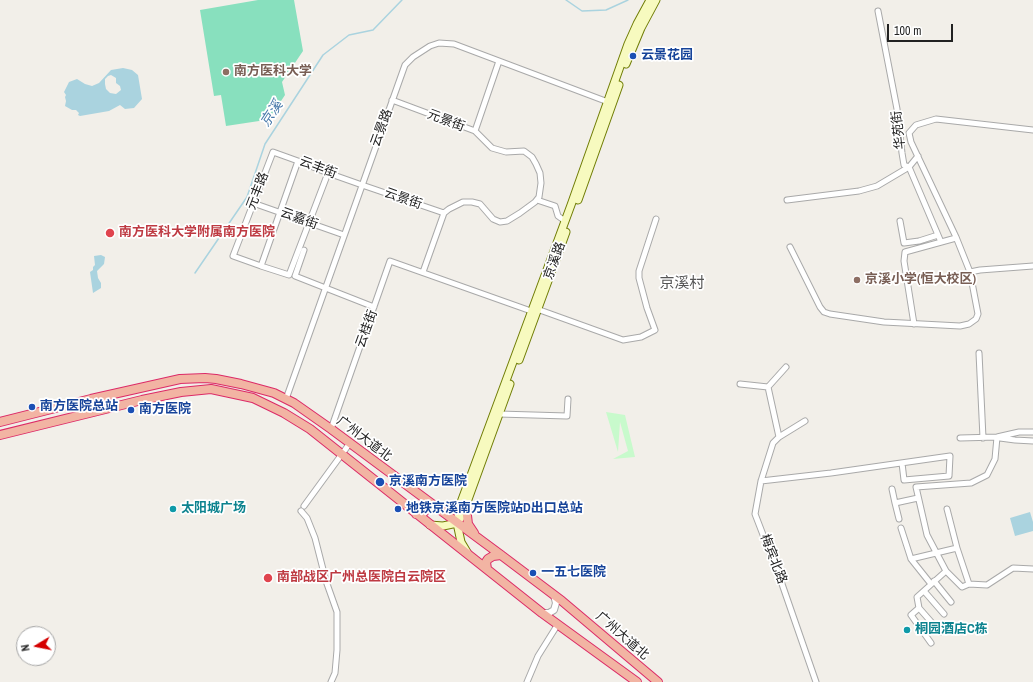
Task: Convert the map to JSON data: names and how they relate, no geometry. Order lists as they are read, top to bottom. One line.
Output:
{"streets":{"highway":["广州大道北"],"main road":["京溪路"],"street":["元景街","云景路","华苑街","云丰街","元丰路","云景街","云嘉街","云桂街","梅宾北路"]},"crossings":[["元景街","云景路"],["云景路","云丰街"],["云景路","云景街"],["云景路","云嘉街"],["云景路","京溪路"],["云景路","广州大道北"],["云丰街","元丰路"],["云丰街","云景街"],["元丰路","云嘉街"],["京溪路","云桂街"],["京溪路","广州大道北"],["云桂街","广州大道北"]],"districts":["京溪村"],"water":["京溪"],"places":["云景花园","南方医科大学","南方医科大学附属南方医院","京溪小学(恒大校区)","南方医院总站","南方医院","京溪南方医院","太阳城广场","地铁京溪南方医院站D出口总站","一五七医院","南部战区广州总医院白云院区","桐园酒店C栋"],"scale_bar":"100 m","north":"left"}
